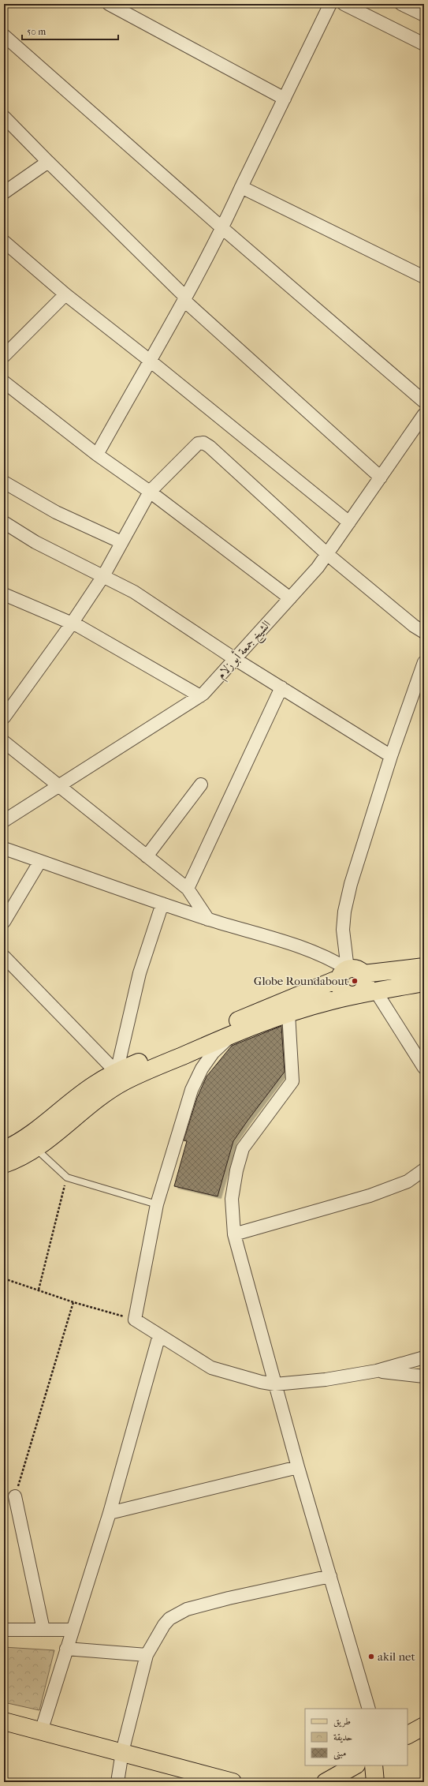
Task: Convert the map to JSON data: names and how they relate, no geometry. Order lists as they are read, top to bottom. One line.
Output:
{"streets":{"street":["الشيخ جمعة أبو زلام"]},"places":["Globe Roundabout","akil net"],"legend":["طريق","حديقة","مبنى"],"scale_bar":"50 m"}
